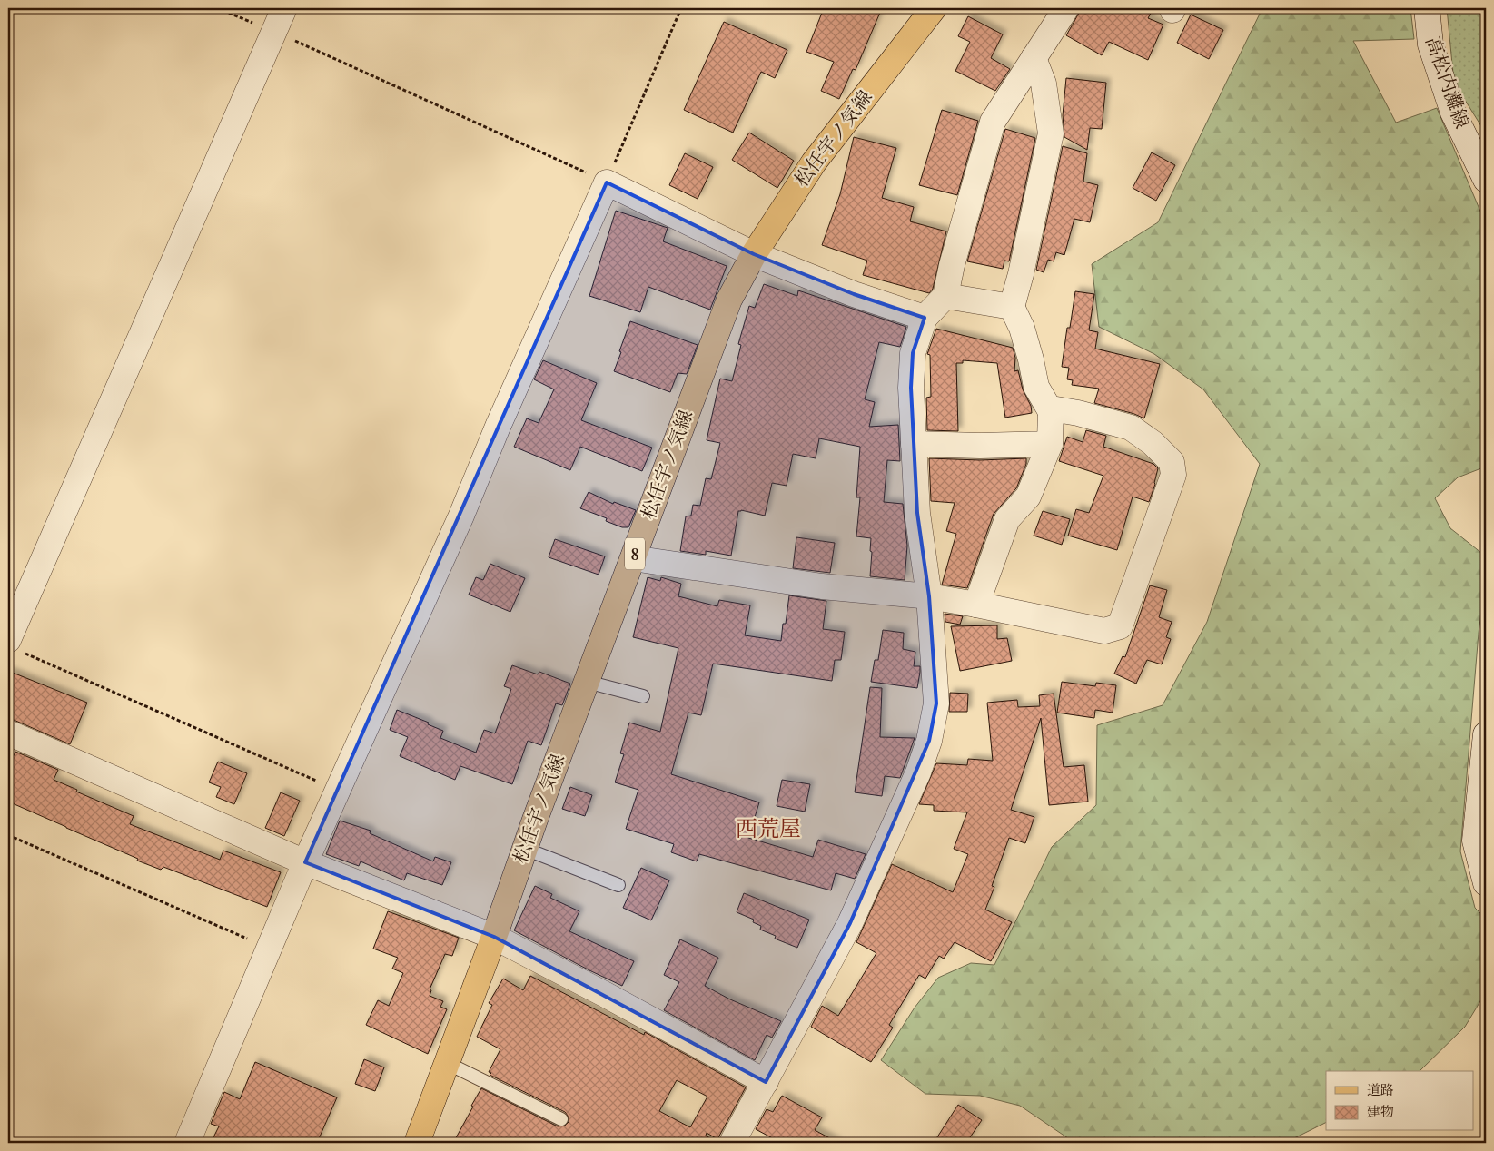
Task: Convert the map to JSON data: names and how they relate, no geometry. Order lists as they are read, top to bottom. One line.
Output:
{"streets":{"main road":["松任宇ノ気線","8"],"street":["高松内灘線"]},"districts":["西荒屋"],"legend":["道路","建物"]}
